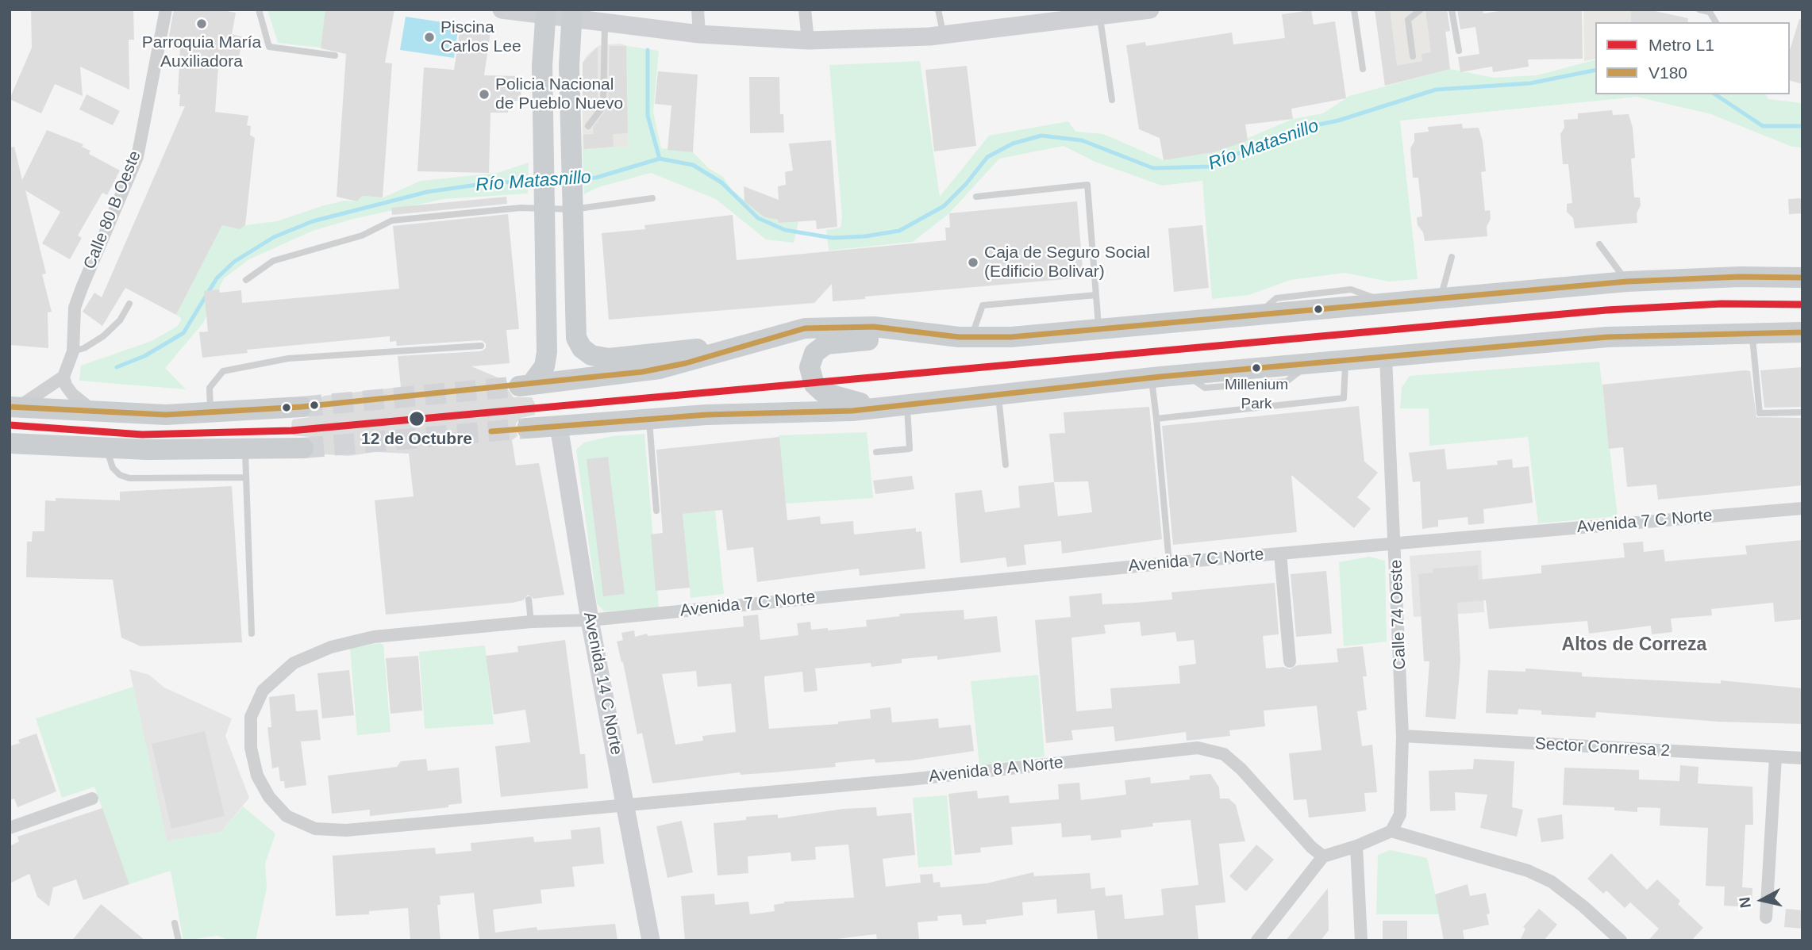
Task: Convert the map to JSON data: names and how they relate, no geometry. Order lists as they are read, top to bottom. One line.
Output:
{"streets":{"main road":["Avenida 14 C Norte"],"street":["Calle 80 B Oeste","Avenida 7 C Norte","Calle 74 Oeste","Sector Conrresa 2","Avenida 8 A Norte"]},"crossings":[["Avenida 7 C Norte","Calle 74 Oeste"],["Avenida 7 C Norte","Avenida 14 C Norte"],["Avenida 7 C Norte","Avenida 8 A Norte"],["Calle 74 Oeste","Sector Conrresa 2"],["Avenida 14 C Norte","Avenida 8 A Norte"]],"districts":["Altos de Correza"],"water":["Río Matasnillo"],"places":["Parroquia María Auxiliadora","Piscina Carlos Lee","Policia Nacional de Pueblo Nuevo","Caja de Seguro Social (Edificio Bolivar)","Millenium Park","12 de Octubre"],"lines":["transit line V180","metro line L1"],"legend":["Metro L1","V180"],"north":"left"}
